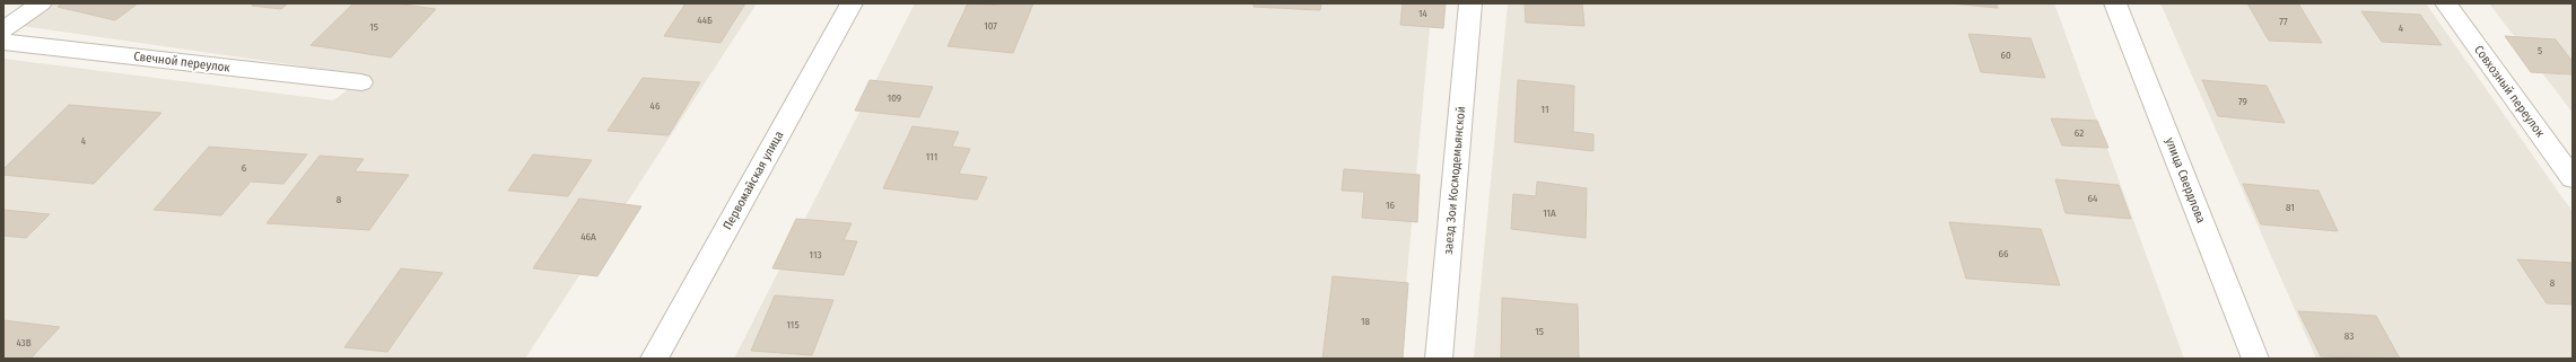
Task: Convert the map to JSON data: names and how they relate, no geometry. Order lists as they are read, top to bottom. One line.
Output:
{"streets":{"street":["Свечной переулок","Совхозный переулок","Первомайская улица","заезд Зои Космодемьянской","улица Свердлова"]},"house_numbers":["14","44Б","77","107","15","4","5","60","109","79","46","11","62","4","111","6","64","8","16","81","11А","46А","66","113","8","18","115","15","83","43В"]}
